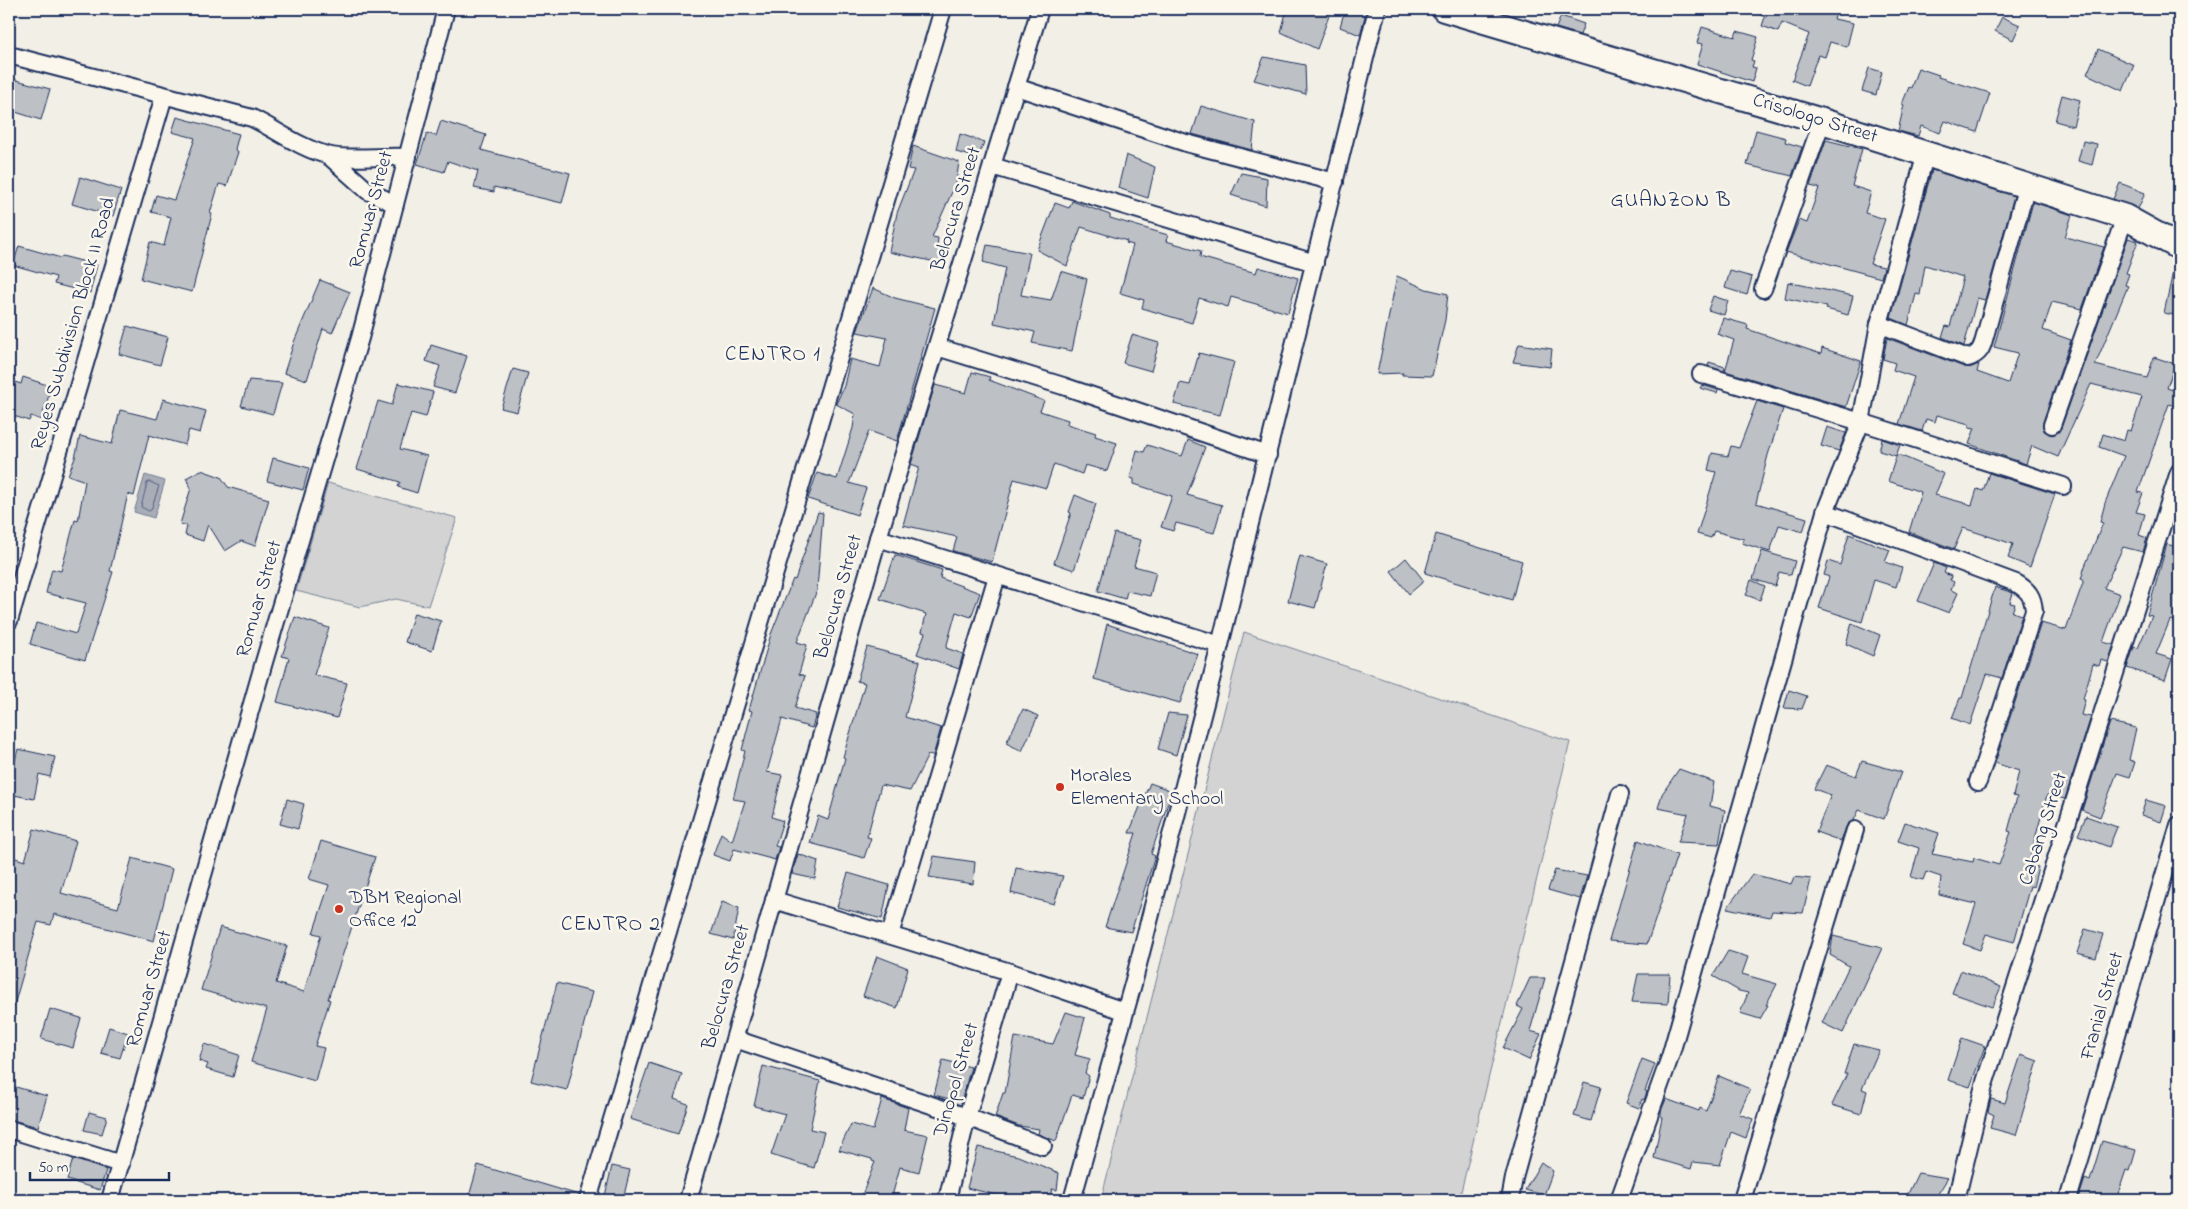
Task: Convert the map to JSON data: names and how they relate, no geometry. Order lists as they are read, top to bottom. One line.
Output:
{"streets":{"street":["Crisologo Street","Belocura Street","Romuar Street","Reyes Subdivision Block II Road","Cabang Street","Franial Street","Dinopol Street"]},"districts":["GUANZON B","CENTRO 1","CENTRO 2"],"places":["Morales Elementary School","DBM Regional Office 12"],"scale_bar":"50 m"}
